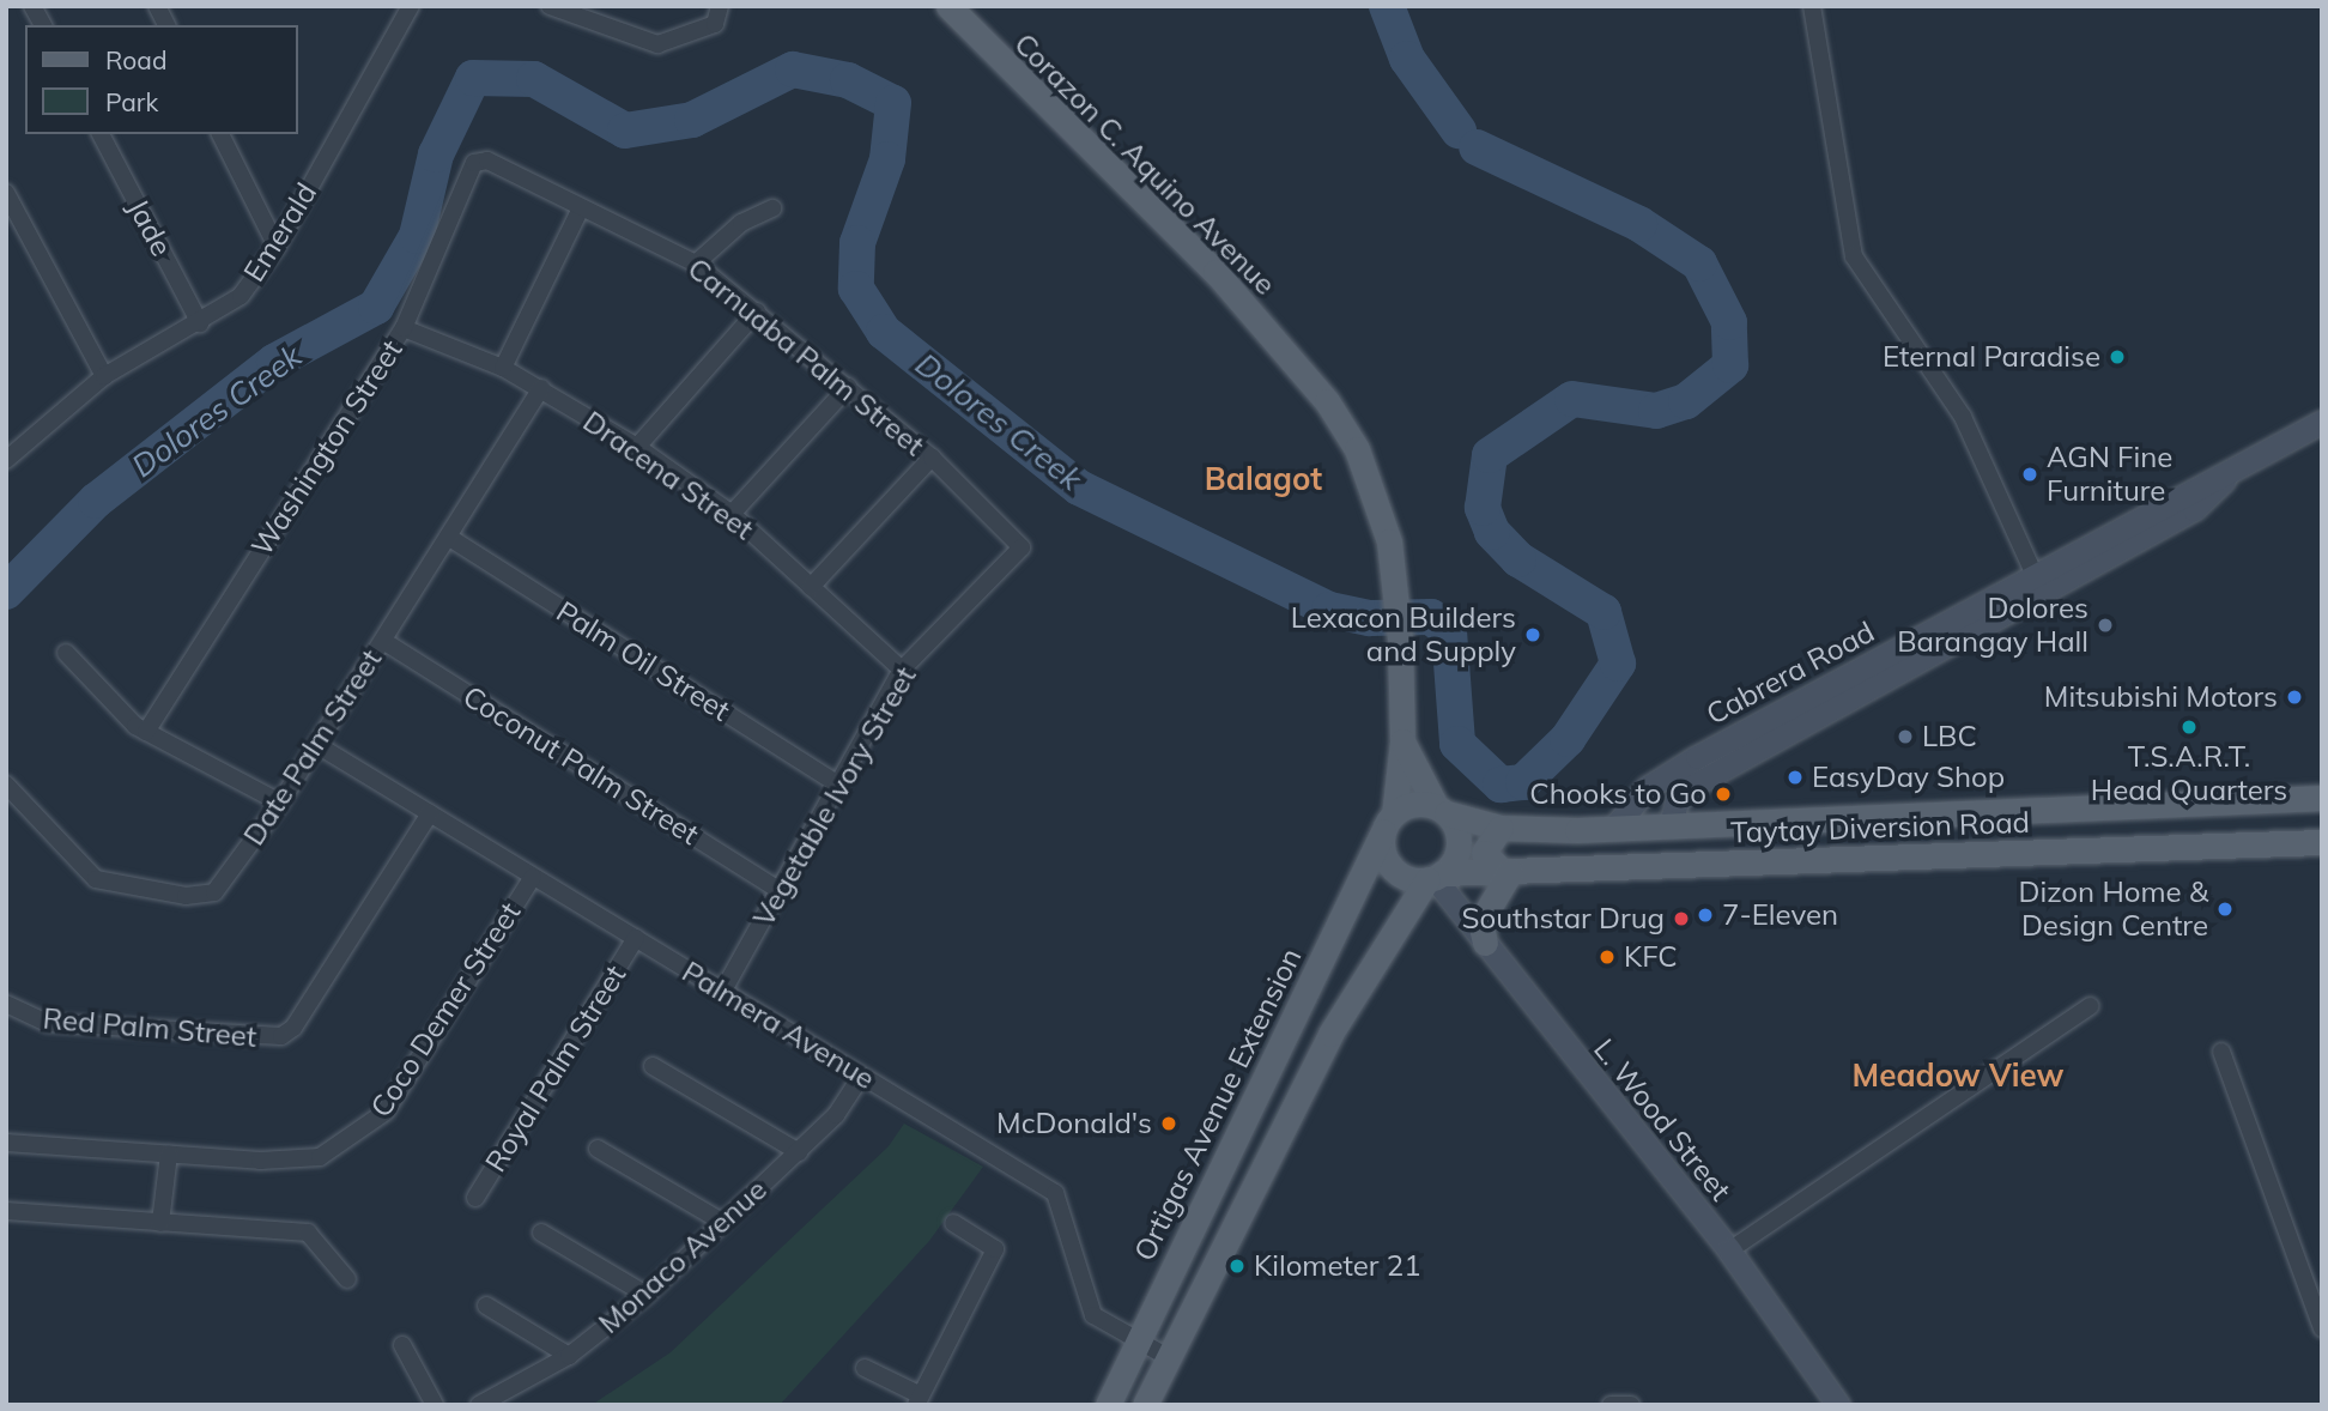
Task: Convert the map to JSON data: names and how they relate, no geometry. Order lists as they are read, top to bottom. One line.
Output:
{"streets":{"main road":["Corazon C. Aquino Avenue","Cabrera Road","Taytay Diversion Road","Ortigas Avenue Extension","L. Wood Street"],"street":["Jade","Emerald","Carnuaba Palm Street","Washington Street","Dracena Street","Palm Oil Street","Date Palm Street","Coconut Palm Street","Vegetable Ivory Street","Coco Demer Street","Palmera Avenue","Red Palm Street","Royal Palm Street","Monaco Avenue"]},"crossings":[["Corazon C. Aquino Avenue","Taytay Diversion Road"],["Corazon C. Aquino Avenue","Ortigas Avenue Extension"],["Corazon C. Aquino Avenue","L. Wood Street"],["Jade","Emerald"],["Carnuaba Palm Street","Washington Street"],["Carnuaba Palm Street","Vegetable Ivory Street"],["Washington Street","Dracena Street"],["Dracena Street","Date Palm Street"],["Dracena Street","Vegetable Ivory Street"],["Palm Oil Street","Date Palm Street"],["Palm Oil Street","Vegetable Ivory Street"],["Cabrera Road","Taytay Diversion Road"],["Date Palm Street","Coconut Palm Street"],["Date Palm Street","Palmera Avenue"],["Coconut Palm Street","Vegetable Ivory Street"],["Vegetable Ivory Street","Palmera Avenue"],["Taytay Diversion Road","Ortigas Avenue Extension"],["Taytay Diversion Road","L. Wood Street"],["Coco Demer Street","Palmera Avenue"],["Palmera Avenue","Red Palm Street"],["Palmera Avenue","Royal Palm Street"],["Palmera Avenue","Ortigas Avenue Extension"],["Palmera Avenue","Monaco Avenue"],["Ortigas Avenue Extension","L. Wood Street"]],"districts":["Balagot","Meadow View"],"water":["Dolores Creek"],"places":["Eternal Paradise","AGN Fine Furniture","Dolores Barangay Hall","Lexacon Builders and Supply","Mitsubishi Motors","T.S.A.R.T. Head Quarters","LBC","EasyDay Shop","Chooks to Go","Dizon Home & Design Centre","7-Eleven","Southstar Drug","KFC","McDonald's","Kilometer 21"],"legend":["Road","Park"]}
